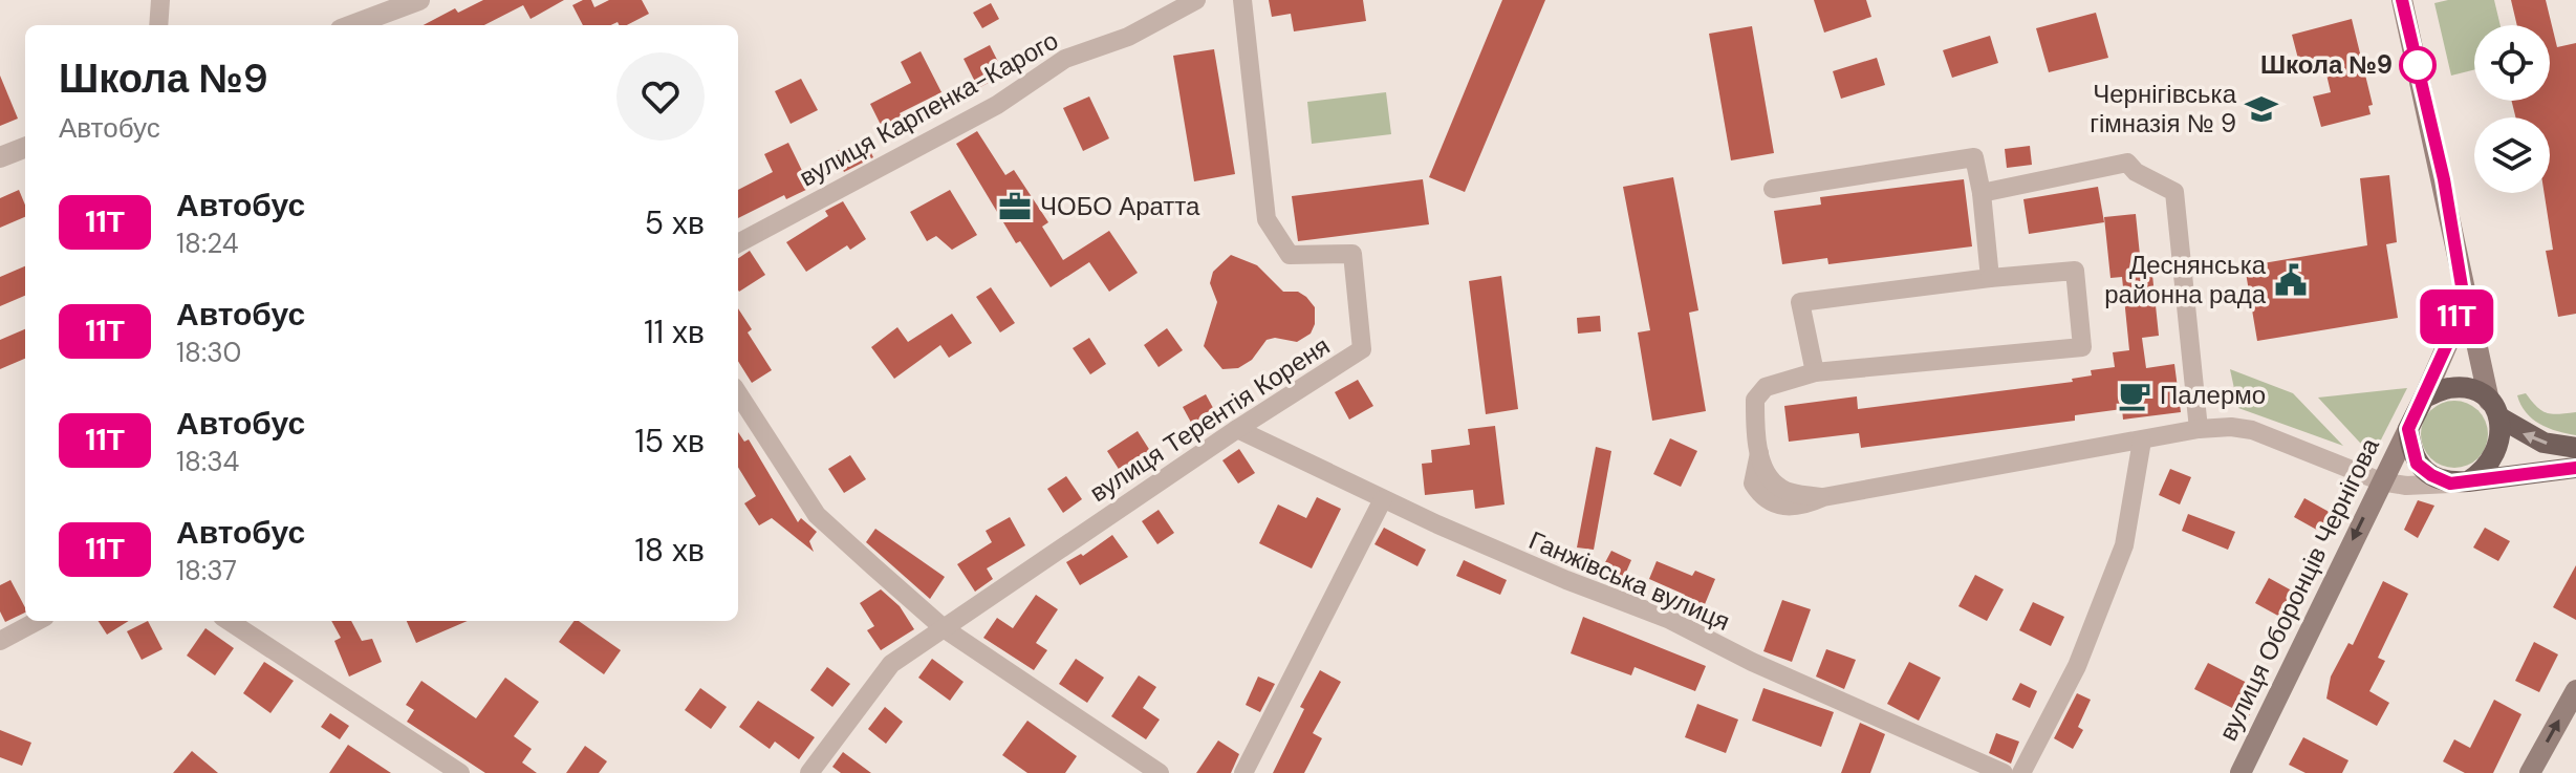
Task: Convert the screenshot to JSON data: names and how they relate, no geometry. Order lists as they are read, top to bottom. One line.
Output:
{"streets":{"main road":["вулиця Оборонців Чернігова"],"street":["вулиця Карпенка-Карого","вулиця Терентія Кореня","Ганжівська вулиця"]},"crossings":[["вулиця Терентія Кореня","Ганжівська вулиця"]],"one_way":["вулиця Оборонців Чернігова"],"places":{"other":["Школа №9"],"school or university":["Чернігівська гімназія № 9"],"office":["ЧОБО Аратта"],"public building":["Деснянська районна рада"],"cafe":["Палермо"]},"lines":["bus line 11Т"],"page":{"on_map":"11Т","heading":["Школа №9","Автобус"],"list":[{"mark":"11Т","name":"Автобус","note":"18:24","value":"5 хв"},{"mark":"11Т","name":"Автобус","note":"18:30","value":"11 хв"},{"mark":"11Т","name":"Автобус","note":"18:34","value":"15 хв"},{"mark":"11Т","name":"Автобус","note":"18:37","value":"18 хв"}]}}
